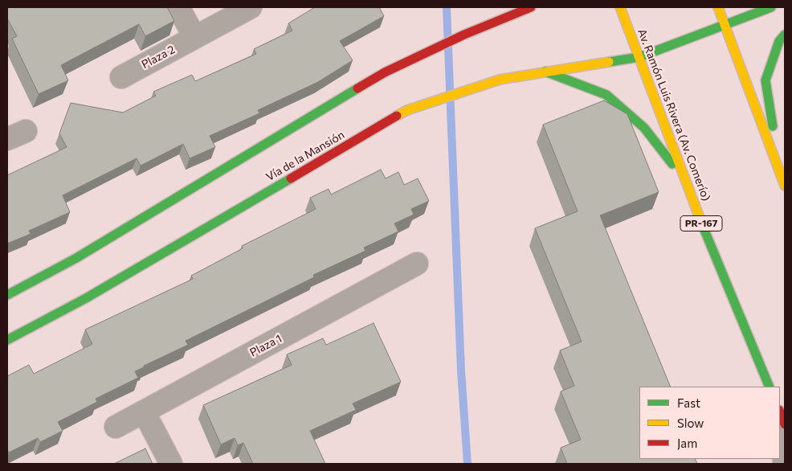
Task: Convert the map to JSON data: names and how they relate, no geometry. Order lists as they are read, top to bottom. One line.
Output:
{"streets":{"street":["Plaza 2","Av. Ramón Luis Rivera (Av. Comerío)","Vía de la Mansión","PR-167","Plaza 1"]},"crossings":[["Av. Ramón Luis Rivera (Av. Comerío)","Vía de la Mansión"]],"legend":["Fast","Slow","Jam"]}
